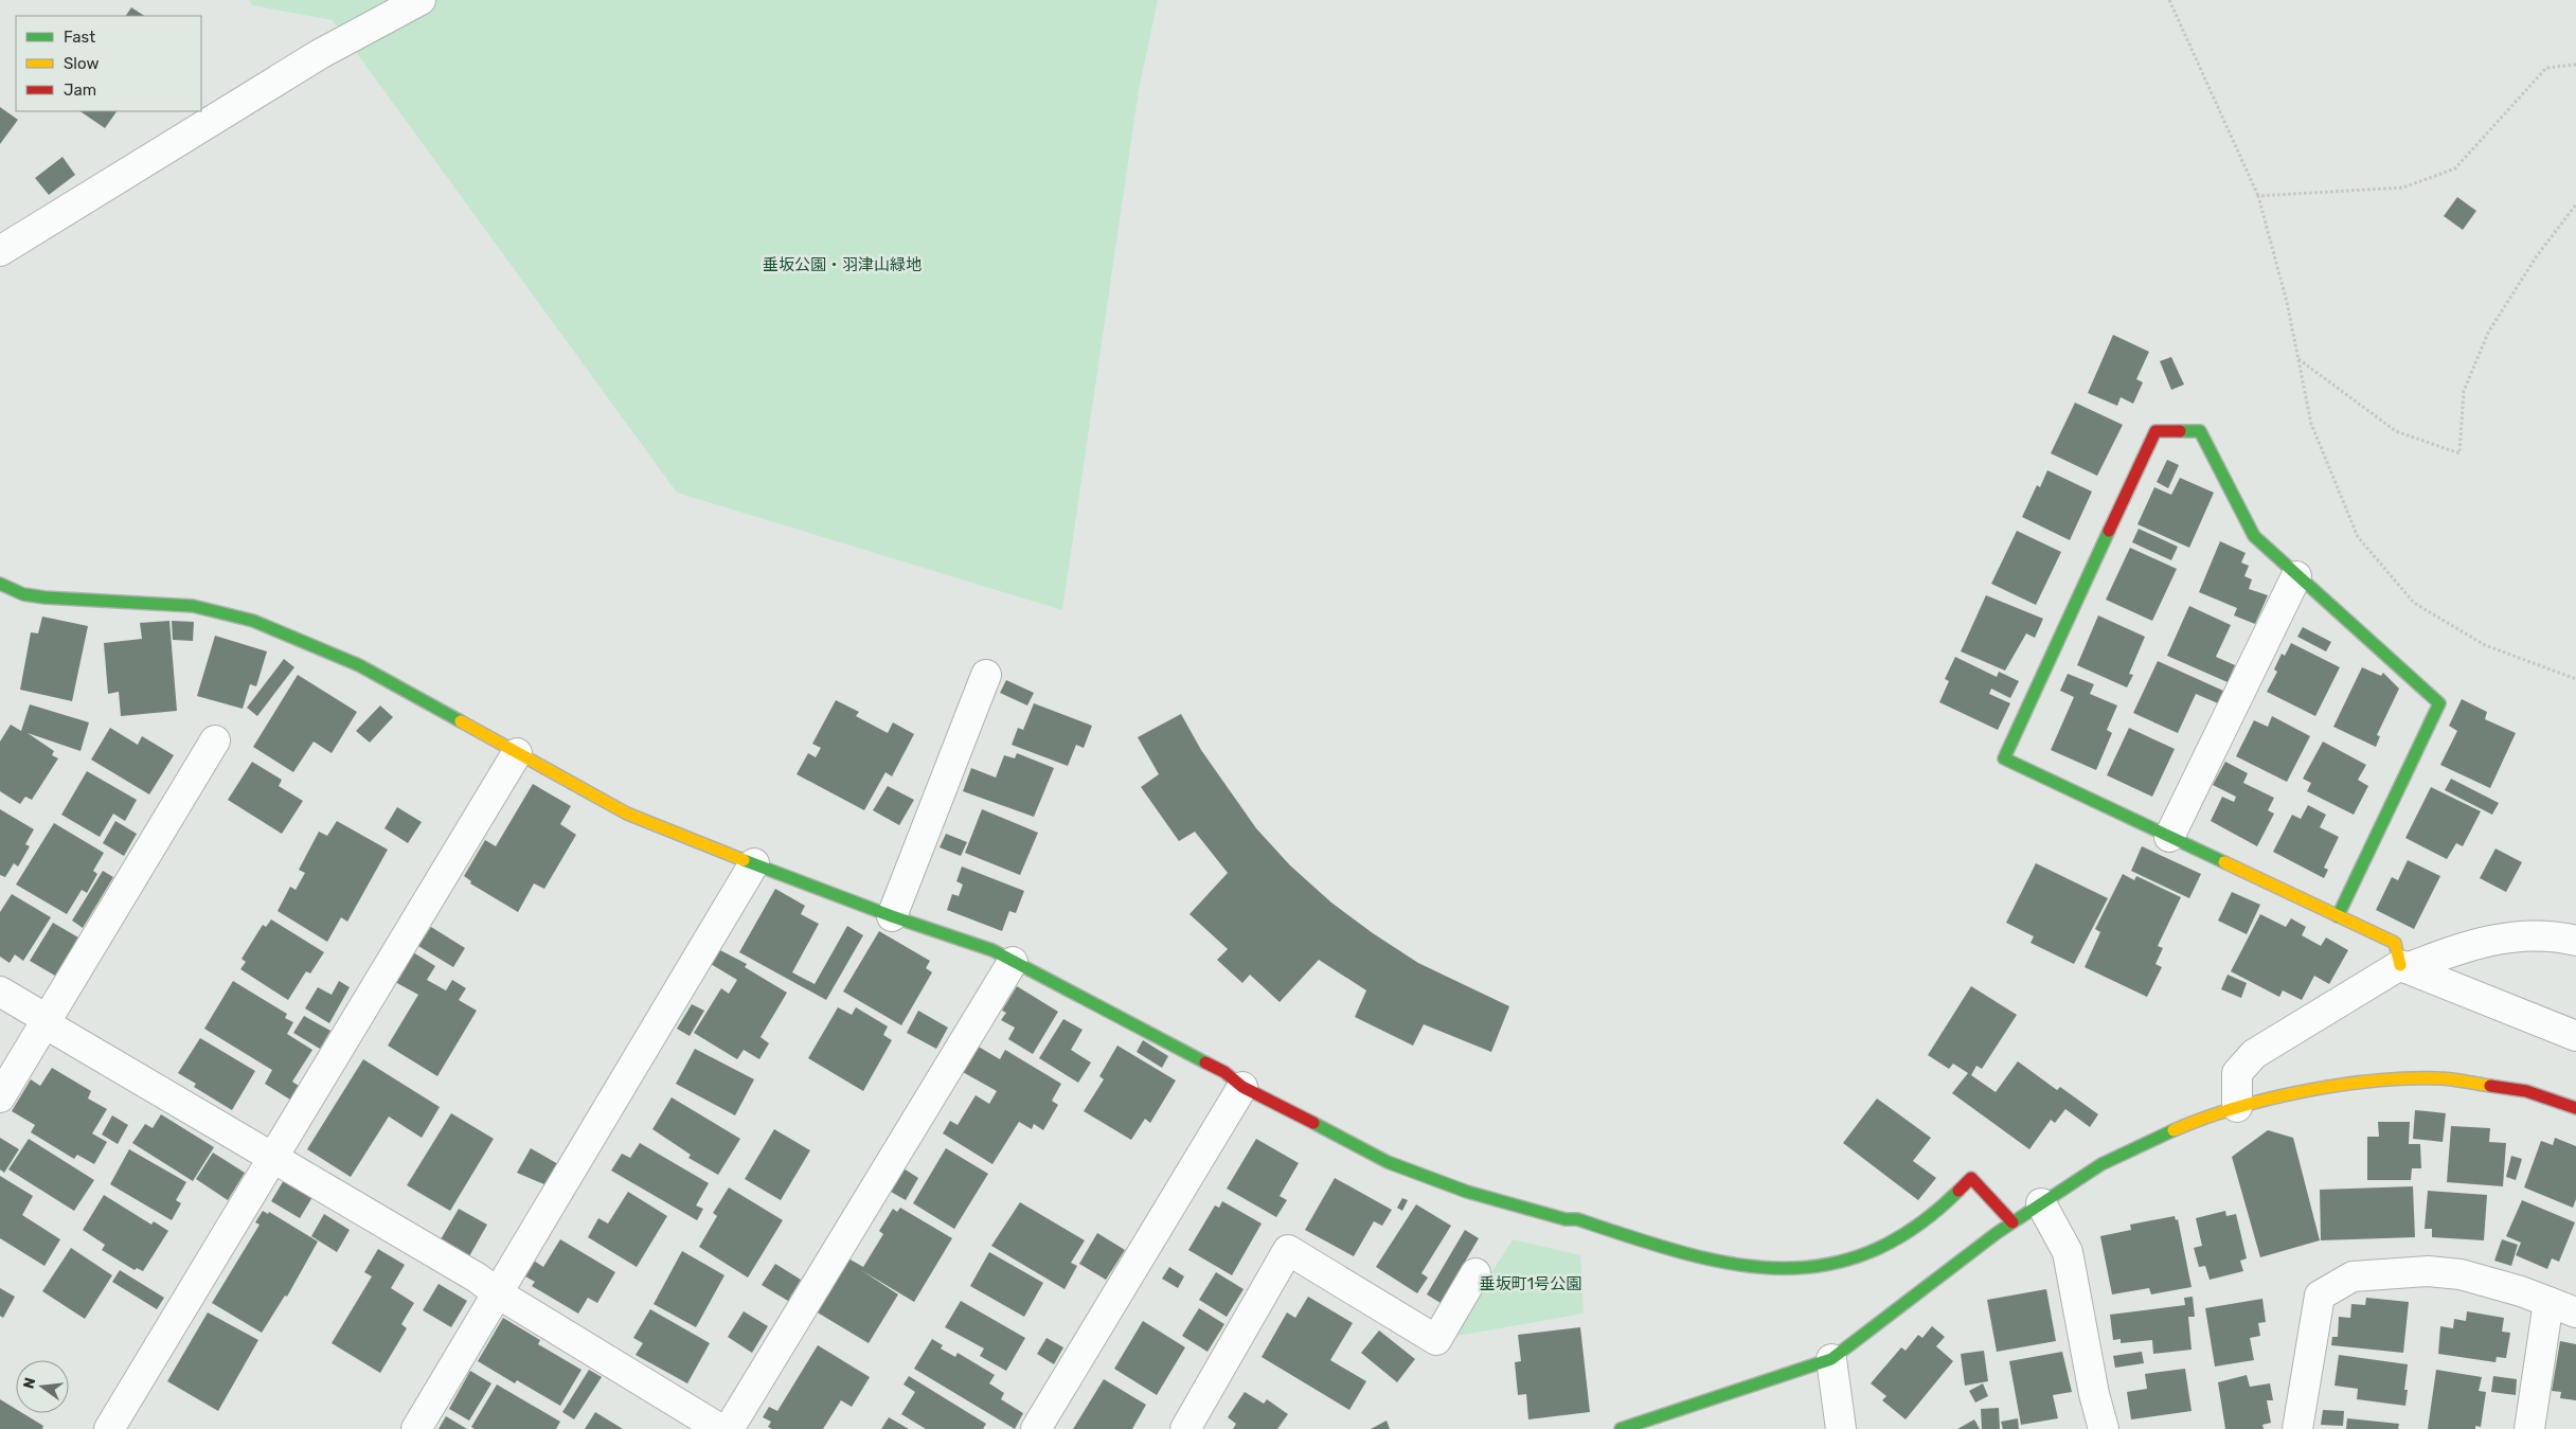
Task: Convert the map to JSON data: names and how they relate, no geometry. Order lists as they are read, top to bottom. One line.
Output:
{"parks":["垂坂公園・羽津山緑地","垂坂町1号公園"],"legend":["Fast","Slow","Jam"],"north":"left"}
